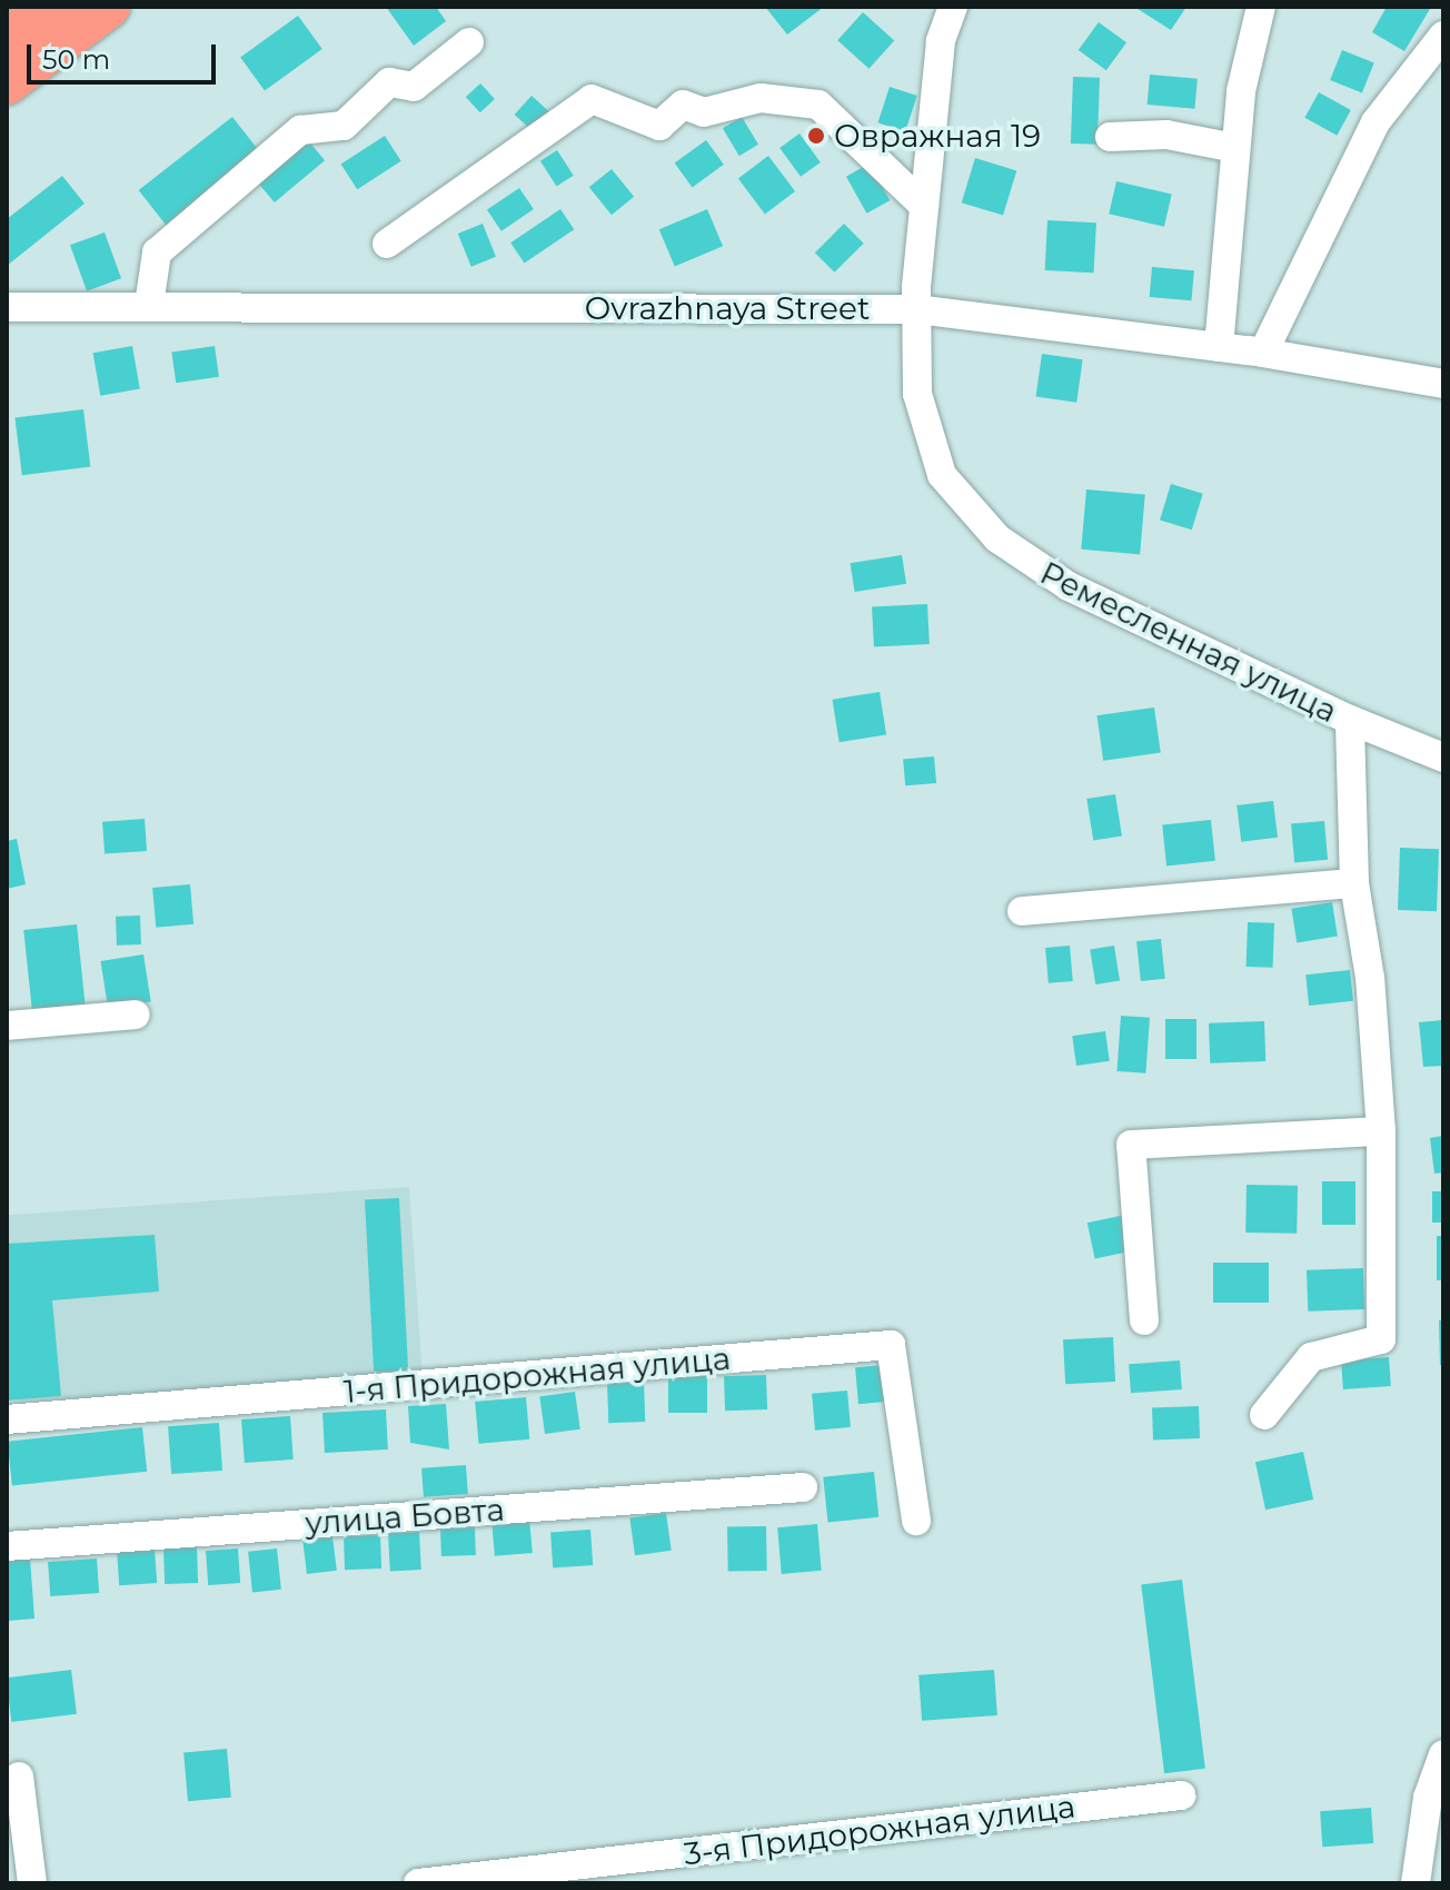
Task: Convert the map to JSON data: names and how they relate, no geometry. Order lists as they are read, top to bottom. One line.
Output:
{"streets":{"street":["Ovrazhnaya Street","Ремесленная улица","1-я Придорожная улица","улица Бовта","3-я Придорожная улица"]},"crossings":[["Ovrazhnaya Street","Ремесленная улица"]],"places":["Овражная 19"],"scale_bar":"50 m"}
